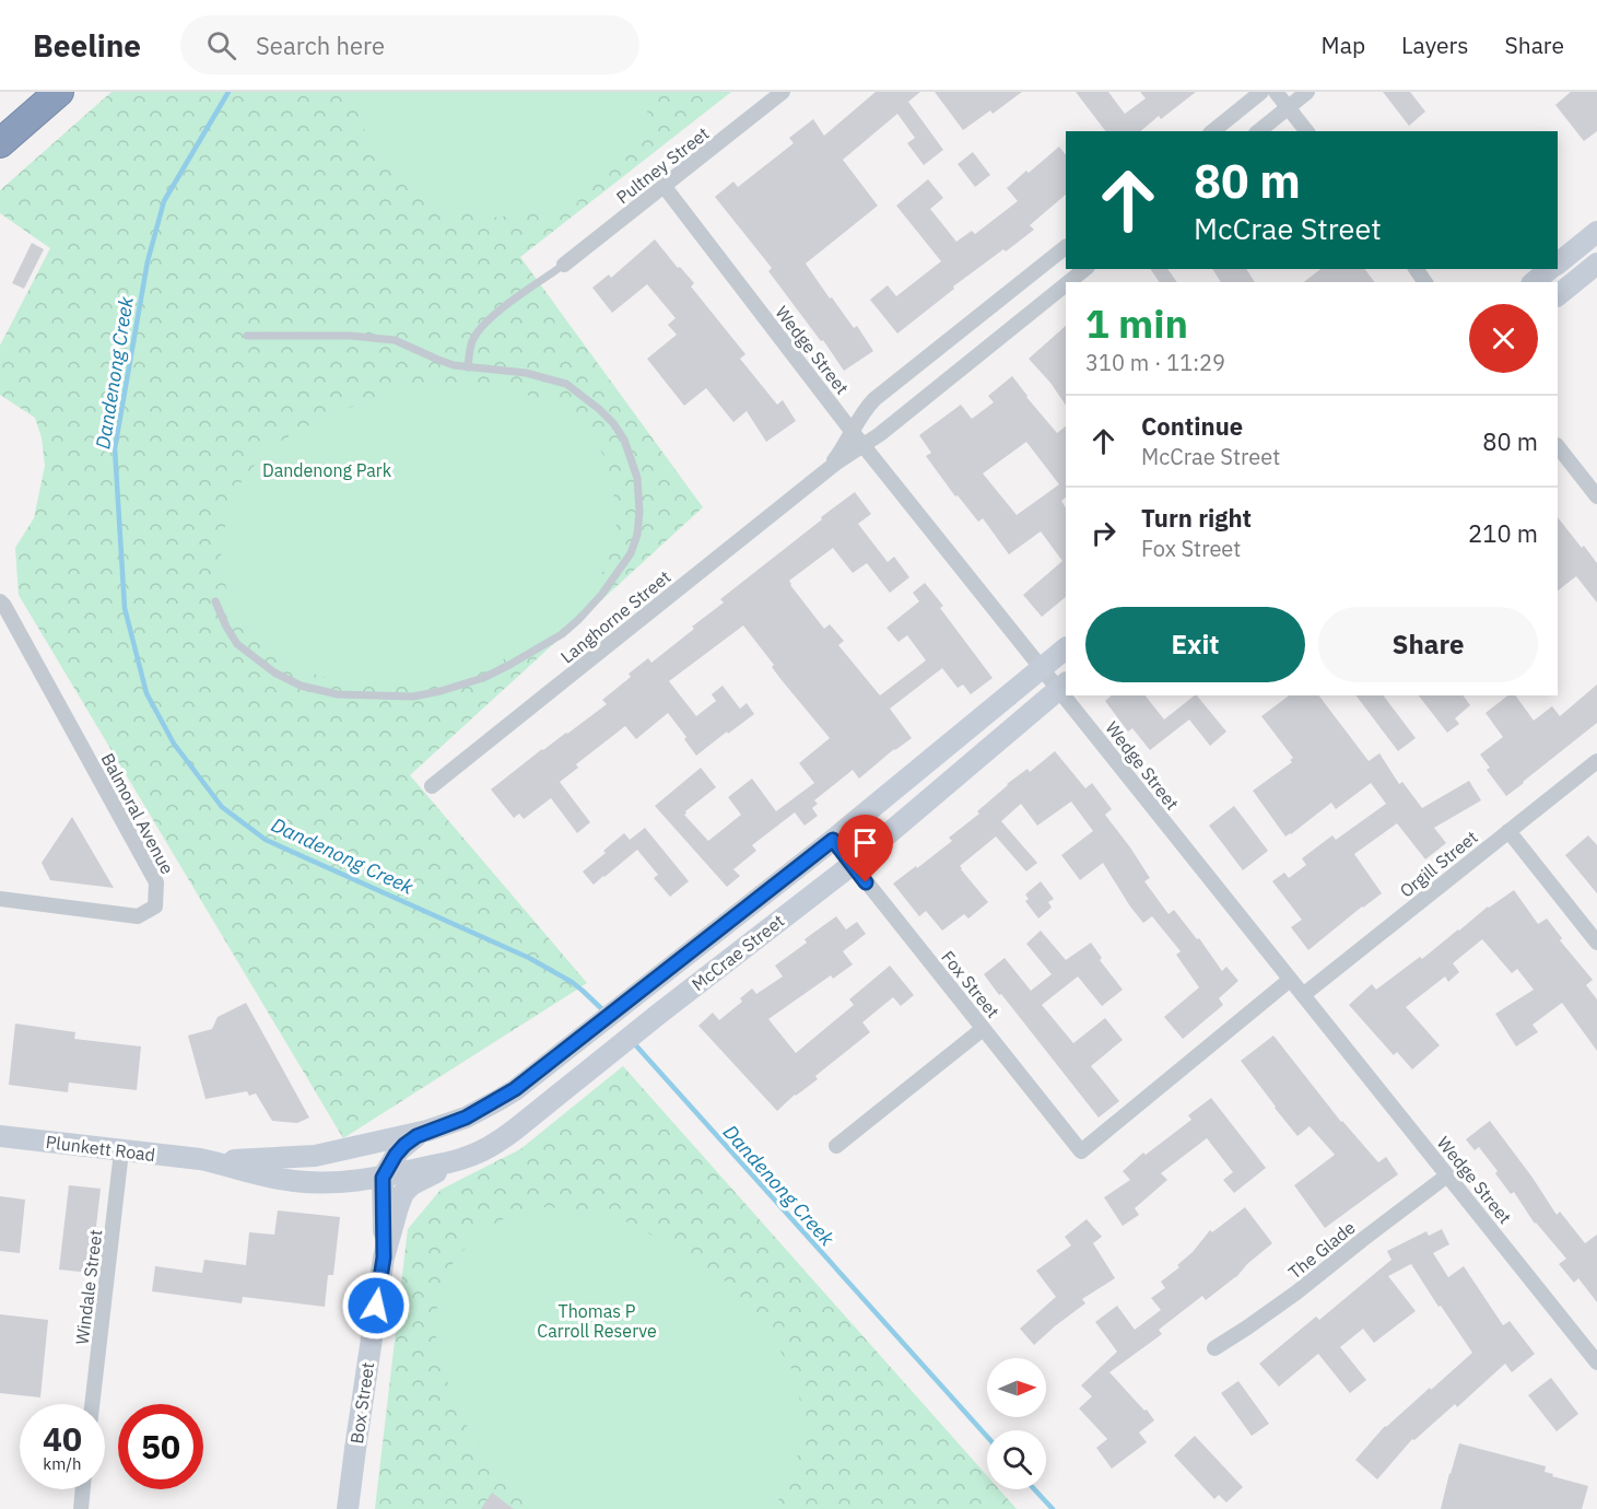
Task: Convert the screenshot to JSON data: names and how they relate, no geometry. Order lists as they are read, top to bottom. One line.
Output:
{"streets":{"main road":["McCrae Street","Plunkett Road","Box Street"],"street":["Pultney Street","Wedge Street","Langhorne Street","Balmoral Avenue","Orgill Street","Fox Street","The Glade","Windale Street"]},"crossings":[["Pultney Street","Wedge Street"],["Wedge Street","Langhorne Street"],["Wedge Street","Orgill Street"],["Wedge Street","McCrae Street"],["Wedge Street","Fox Street"],["Wedge Street","The Glade"],["McCrae Street","Fox Street"],["McCrae Street","Plunkett Road"],["McCrae Street","Box Street"],["Plunkett Road","Windale Street"],["Plunkett Road","Box Street"]],"water":["Dandenong Creek"],"parks":["Dandenong Park","Thomas P Carroll Reserve"],"north":"right","page":{"header":"Beeline","search":"Search here","nav":["Map","Layers","Share"],"turn":["80 m","McCrae Street"],"heading":["1 min","310 m · 11:29"],"list":[{"name":"Continue","note":"McCrae Street","value":"80 m"},{"name":"Turn right","note":"Fox Street","value":"210 m"}],"buttons":["Exit","Share"],"speed":"40 km/h","limit":"50"}}
